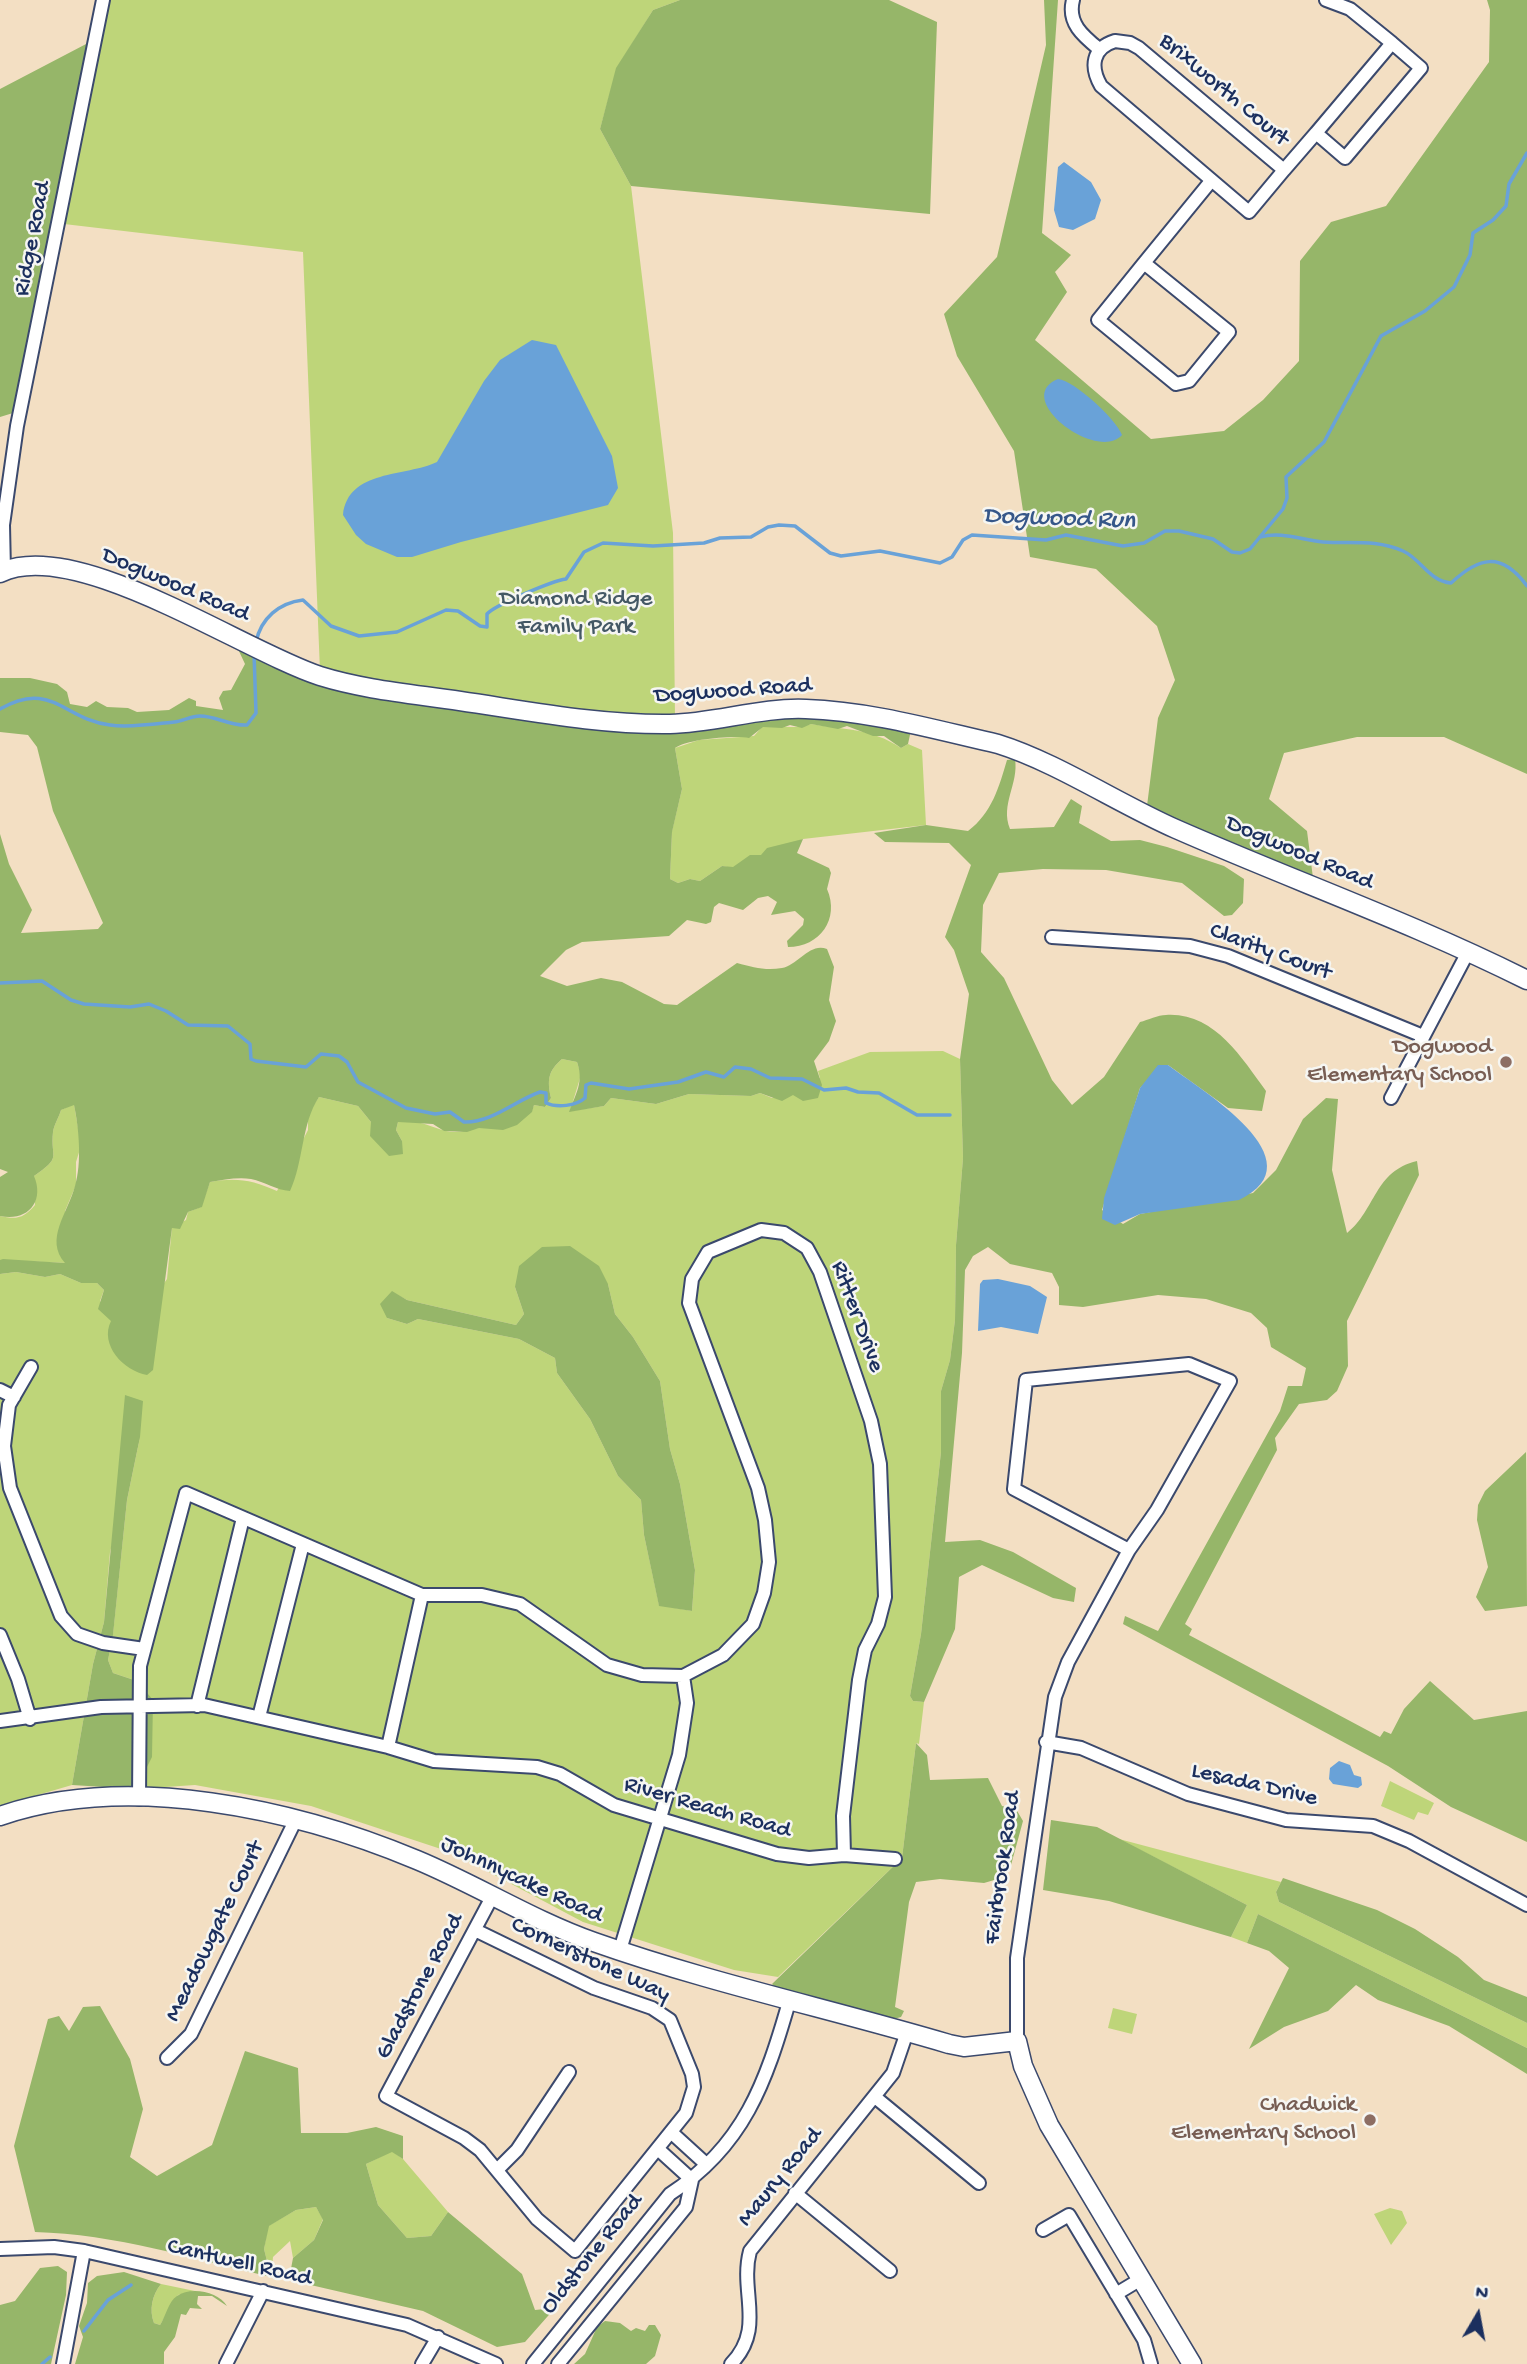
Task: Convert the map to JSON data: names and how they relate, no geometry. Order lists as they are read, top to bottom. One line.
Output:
{"streets":{"street":["Brixworth Court","Ridge Road","Dogwood Road","Clarity Court","Ritter Drive","Lesada Drive","River Reach Road","Fairbrook Road","Johnnycake Road","Meadowgate Court","Cornerstone Way","Gladstone Road","Maury Road","Oldstone Road","Cantwell Road"]},"crossings":[["Ridge Road","Dogwood Road"],["Ritter Drive","River Reach Road"],["Lesada Drive","Fairbrook Road"],["Fairbrook Road","Johnnycake Road"],["Johnnycake Road","Meadowgate Court"],["Johnnycake Road","Gladstone Road"],["Johnnycake Road","Maury Road"],["Johnnycake Road","Oldstone Road"],["Cornerstone Way","Gladstone Road"]],"water":["Dogwood Run"],"parks":["Diamond Ridge Family Park"],"places":["Dogwood Elementary School","Chadwick Elementary School"],"north":"top"}
